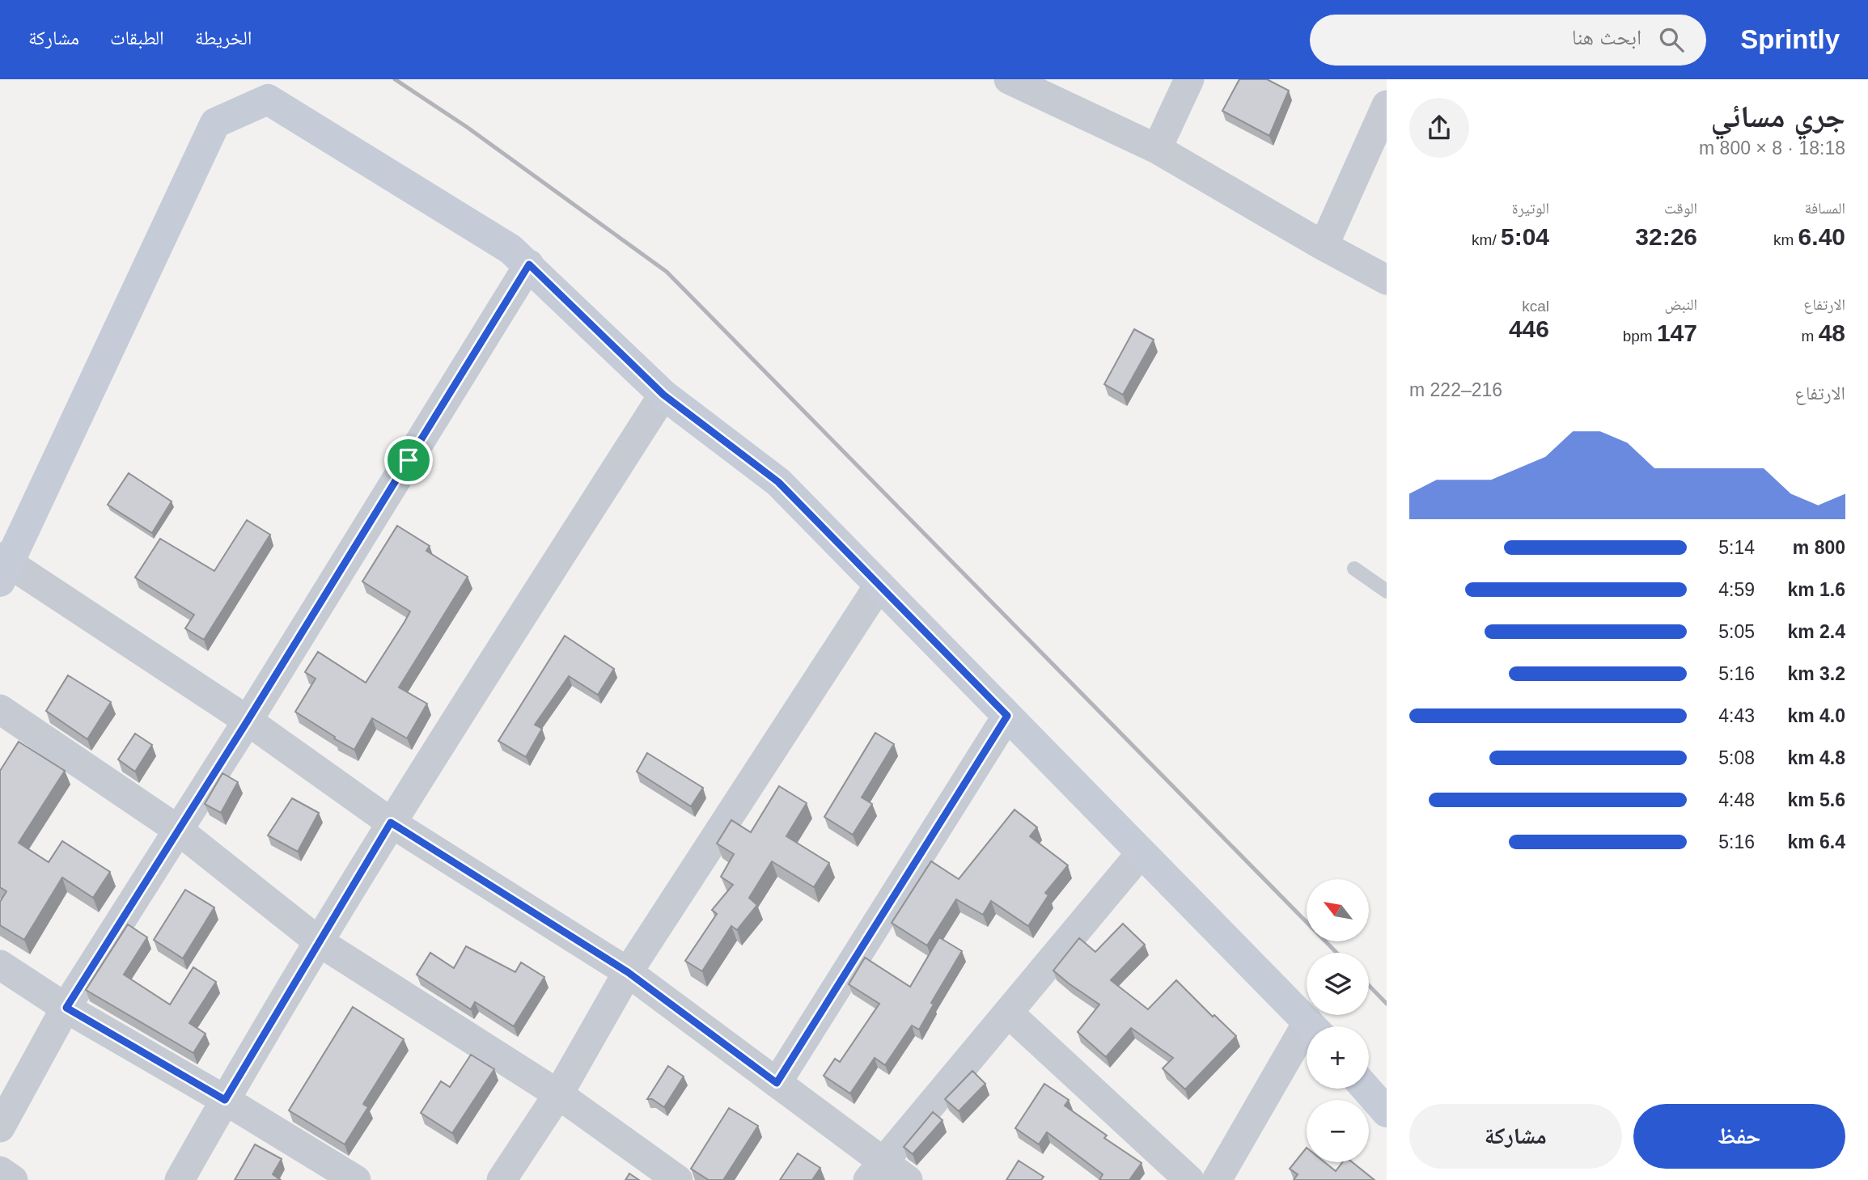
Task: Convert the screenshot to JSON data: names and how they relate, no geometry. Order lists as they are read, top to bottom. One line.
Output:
{"north":"top left","page":{"header":"Sprintly","search":"ابحث هنا","nav":["الخريطة","الطبقات","مشاركة"],"heading":["جري مسائي","18:18 · 8 × 800 m"],"stats":[["المسافة","6.40 km"],["الوقت","32:26"],["الوتيرة","5:04 /km"],["الارتفاع","48 m"],["النبض","147 bpm"],["kcal","446"]],"chart":["الارتفاع","216–222 m"],"list":[{"name":"800 m","note":"5:14"},{"name":"1.6 km","note":"4:59"},{"name":"2.4 km","note":"5:05"},{"name":"3.2 km","note":"5:16"},{"name":"4.0 km","note":"4:43"},{"name":"4.8 km","note":"5:08"},{"name":"5.6 km","note":"4:48"},{"name":"6.4 km","note":"5:16"}],"map_buttons":["+","−"],"buttons":["حفظ","مشاركة"]}}
